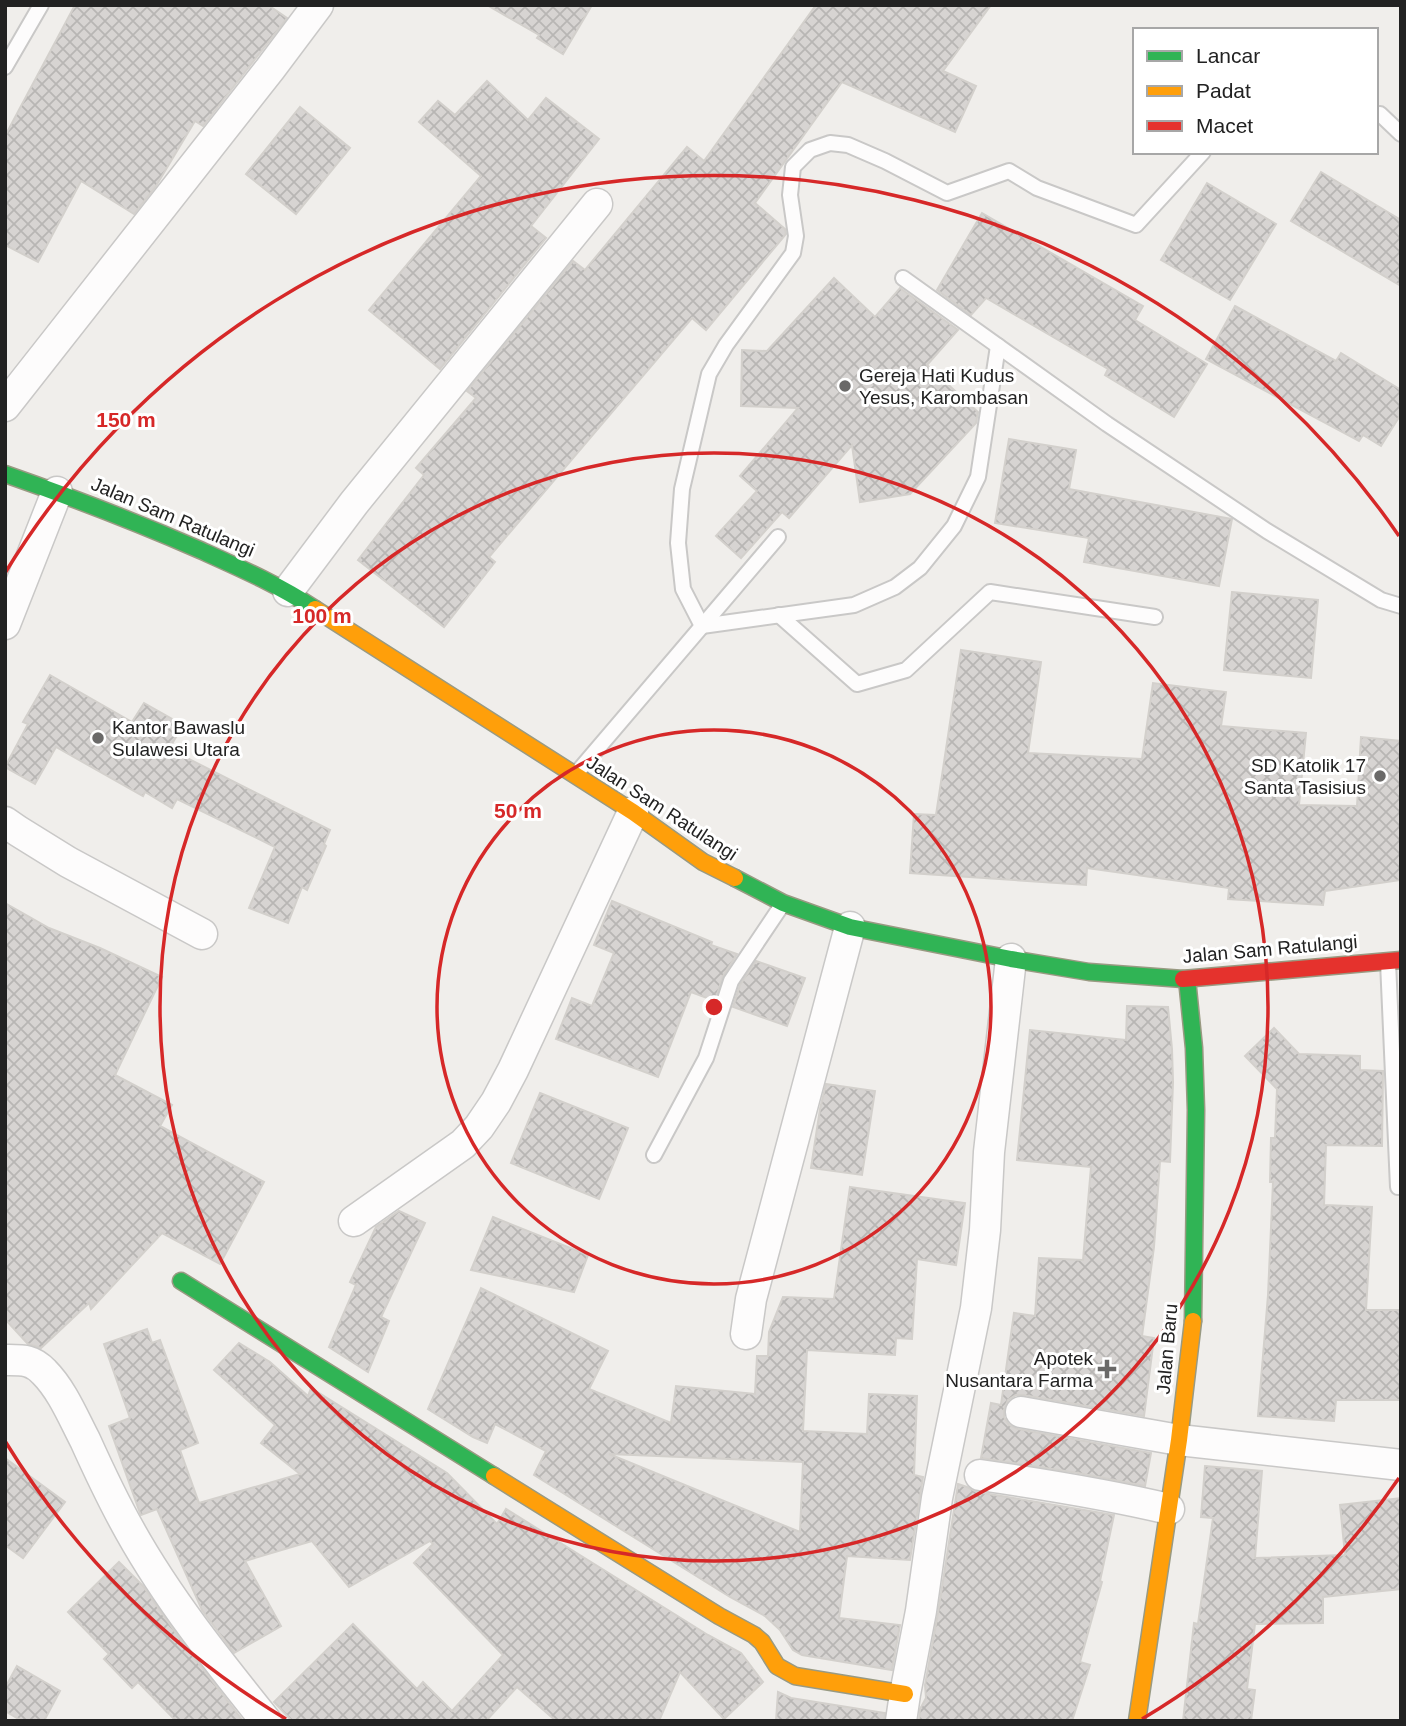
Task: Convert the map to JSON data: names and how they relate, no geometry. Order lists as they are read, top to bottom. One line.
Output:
{"streets":{"main road":["Jalan Sam Ratulangi","Jalan Baru"]},"crossings":[["Jalan Sam Ratulangi","Jalan Baru"]],"places":{"other":["Gereja Hati Kudus Yesus, Karombasan","Kantor Bawaslu Sulawesi Utara","SD Katolik 17 Santa Tasisius"],"health":["Apotek Nusantara Farma"]},"legend":["Lancar","Padat","Macet"],"rings":["150 m","100 m","50 m"]}
